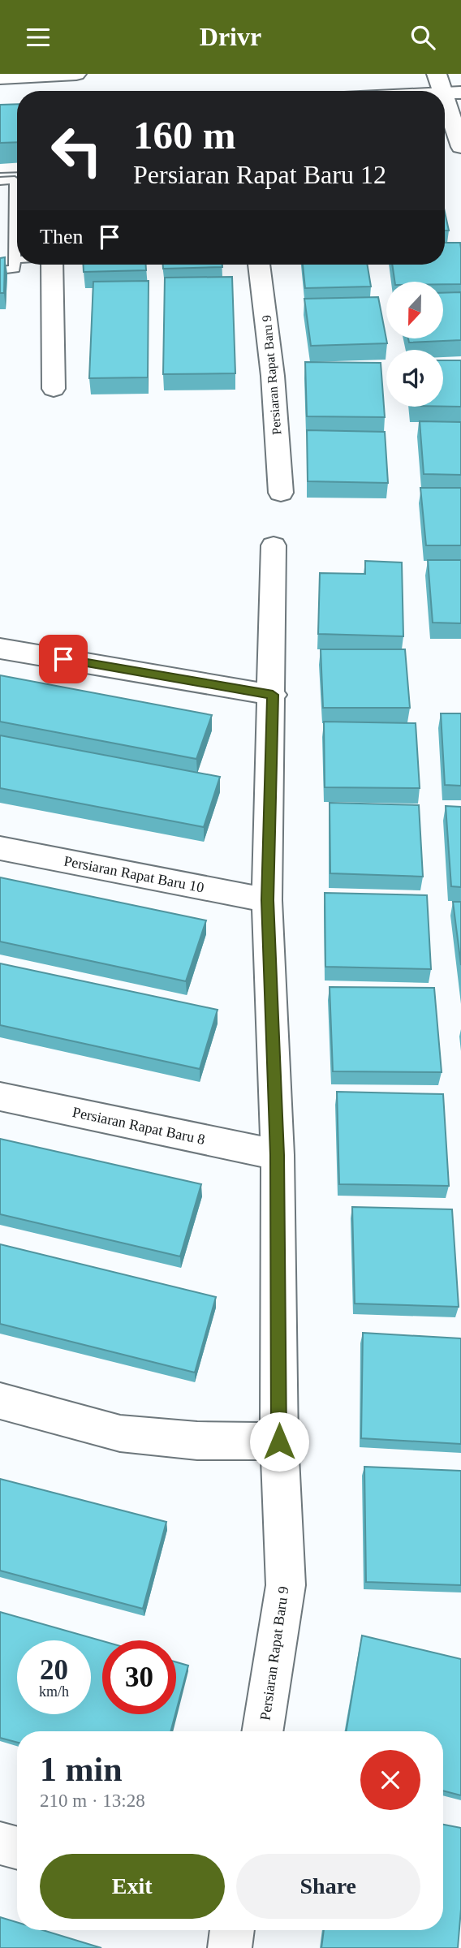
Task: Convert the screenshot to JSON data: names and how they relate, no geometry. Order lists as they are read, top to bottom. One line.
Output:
{"streets":{"street":["Persiaran Rapat Baru 9","Persiaran Rapat Baru 10","Persiaran Rapat Baru 8"]},"crossings":[["Persiaran Rapat Baru 9","Persiaran Rapat Baru 10"],["Persiaran Rapat Baru 9","Persiaran Rapat Baru 8"]],"north":"bottom","page":{"header":"Drivr","turn":["160 m","Persiaran Rapat Baru 12"],"then":"Then","speed":"20 km/h","limit":"30","heading":["1 min","210 m · 13:28"],"buttons":["Exit","Share"]}}
